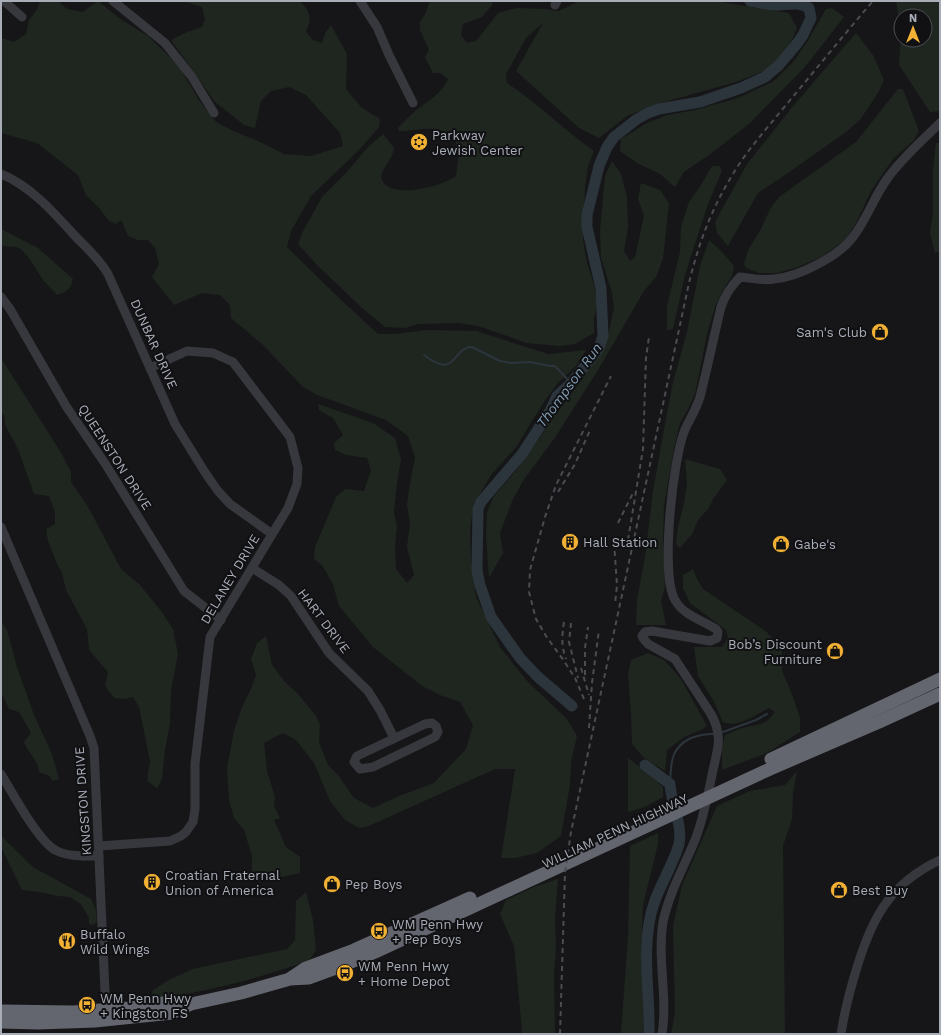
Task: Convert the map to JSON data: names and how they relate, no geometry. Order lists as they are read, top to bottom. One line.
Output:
{"streets":{"highway":["WILLIAM PENN HIGHWAY"],"street":["DUNBAR DRIVE","QUEENSTON DRIVE","DELANEY DRIVE","HART DRIVE","KINGSTON DRIVE"]},"crossings":[["DUNBAR DRIVE","DELANEY DRIVE"],["QUEENSTON DRIVE","DELANEY DRIVE"],["DELANEY DRIVE","HART DRIVE"],["DELANEY DRIVE","KINGSTON DRIVE"],["KINGSTON DRIVE","WILLIAM PENN HIGHWAY"]],"water":["Thompson Run"],"places":{"synagogue":["Parkway Jewish Center"],"shop":["Sam's Club","Gabe's","Bob’s Discount Furniture","Pep Boys","Best Buy"],"building":["Hall Station","Croatian Fraternal Union of America"],"bus stop":["WM Penn Hwy + Pep Boys","WM Penn Hwy + Home Depot","WM Penn Hwy + Kingston FS"],"restaurant":["Buffalo Wild Wings"]},"north":"top"}
